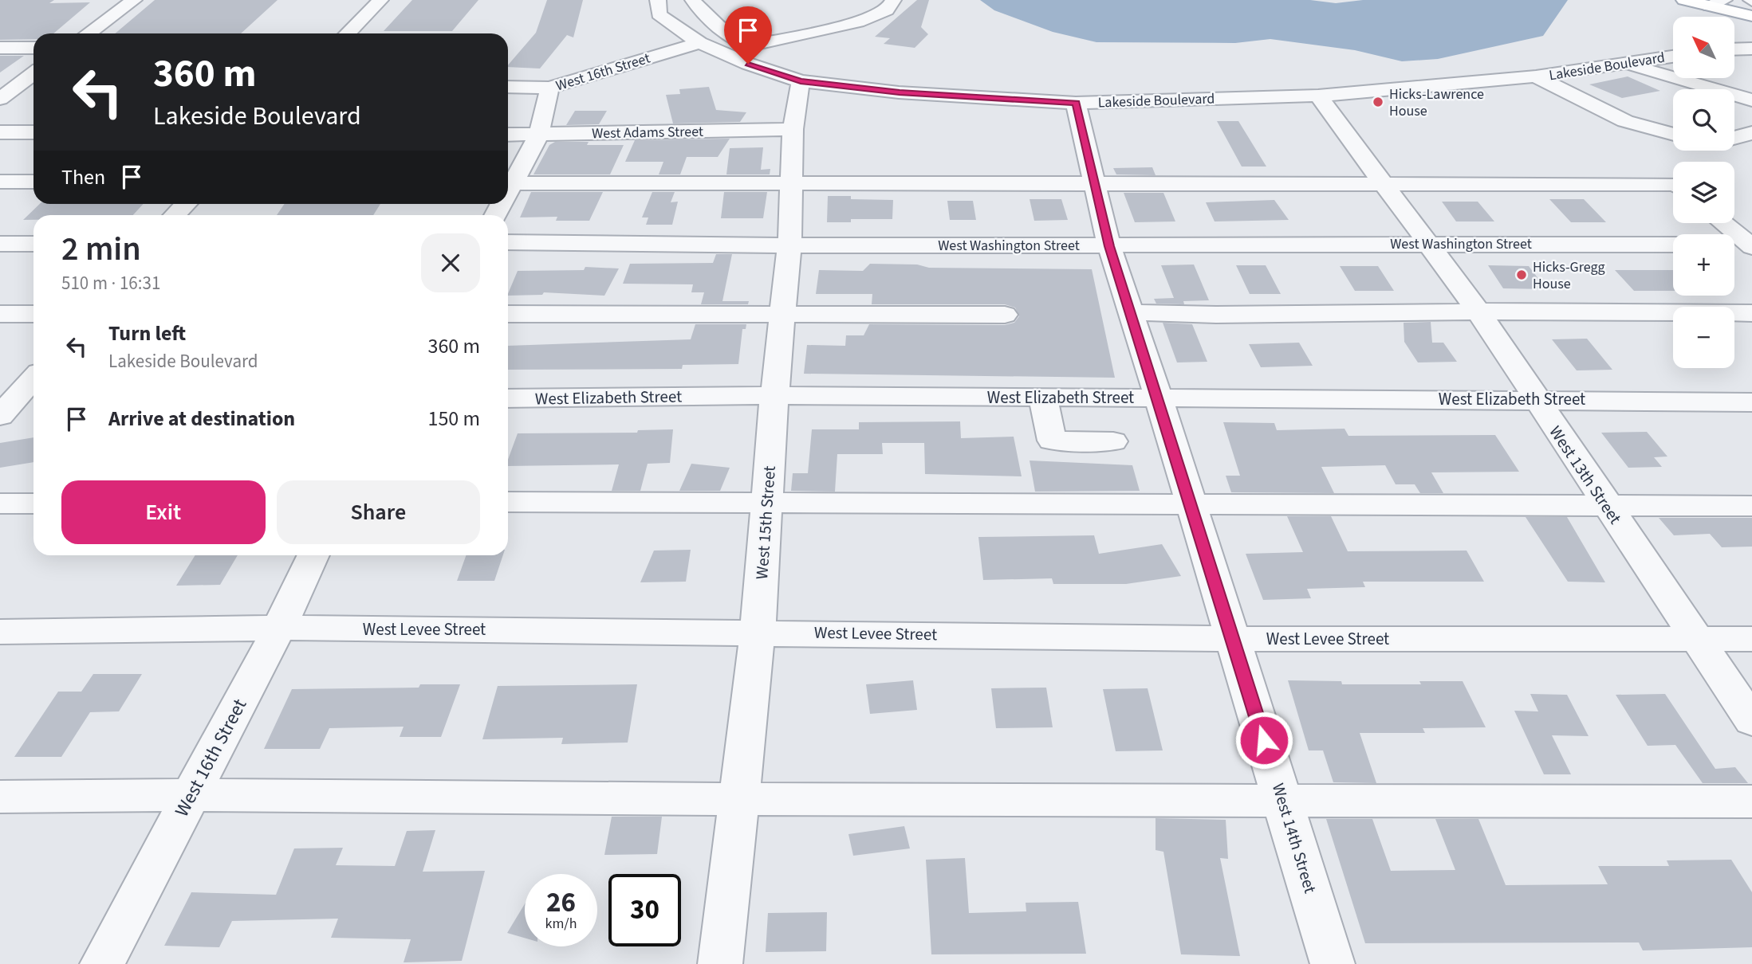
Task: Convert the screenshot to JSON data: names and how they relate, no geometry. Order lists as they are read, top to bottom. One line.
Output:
{"streets":{"street":["Lakeside Boulevard","West 16th Street","West Adams Street","West Washington Street","West Elizabeth Street","West 13th Street","West 15th Street","West Levee Street","West 14th Street"]},"crossings":[["Lakeside Boulevard","West 16th Street"],["Lakeside Boulevard","West 13th Street"],["Lakeside Boulevard","West 15th Street"],["Lakeside Boulevard","West 14th Street"],["West 16th Street","West Adams Street"],["West 16th Street","West Levee Street"],["West Adams Street","West 15th Street"],["West Washington Street","West 13th Street"],["West Washington Street","West 15th Street"],["West Washington Street","West 14th Street"],["West Elizabeth Street","West 13th Street"],["West Elizabeth Street","West 15th Street"],["West Elizabeth Street","West 14th Street"],["West 13th Street","West Levee Street"],["West 15th Street","West Levee Street"],["West Levee Street","West 14th Street"]],"places":["Hicks-Lawrence House","Hicks-Gregg House"],"north":"top left","page":{"map_buttons":["+","−"],"turn":["360 m","Lakeside Boulevard"],"then":"Then","heading":["2 min","510 m · 16:31"],"list":[{"name":"Turn left","note":"Lakeside Boulevard","value":"360 m"},{"name":"Arrive at destination","value":"150 m"}],"buttons":["Exit","Share"],"speed":"26 km/h","limit":"30"}}
